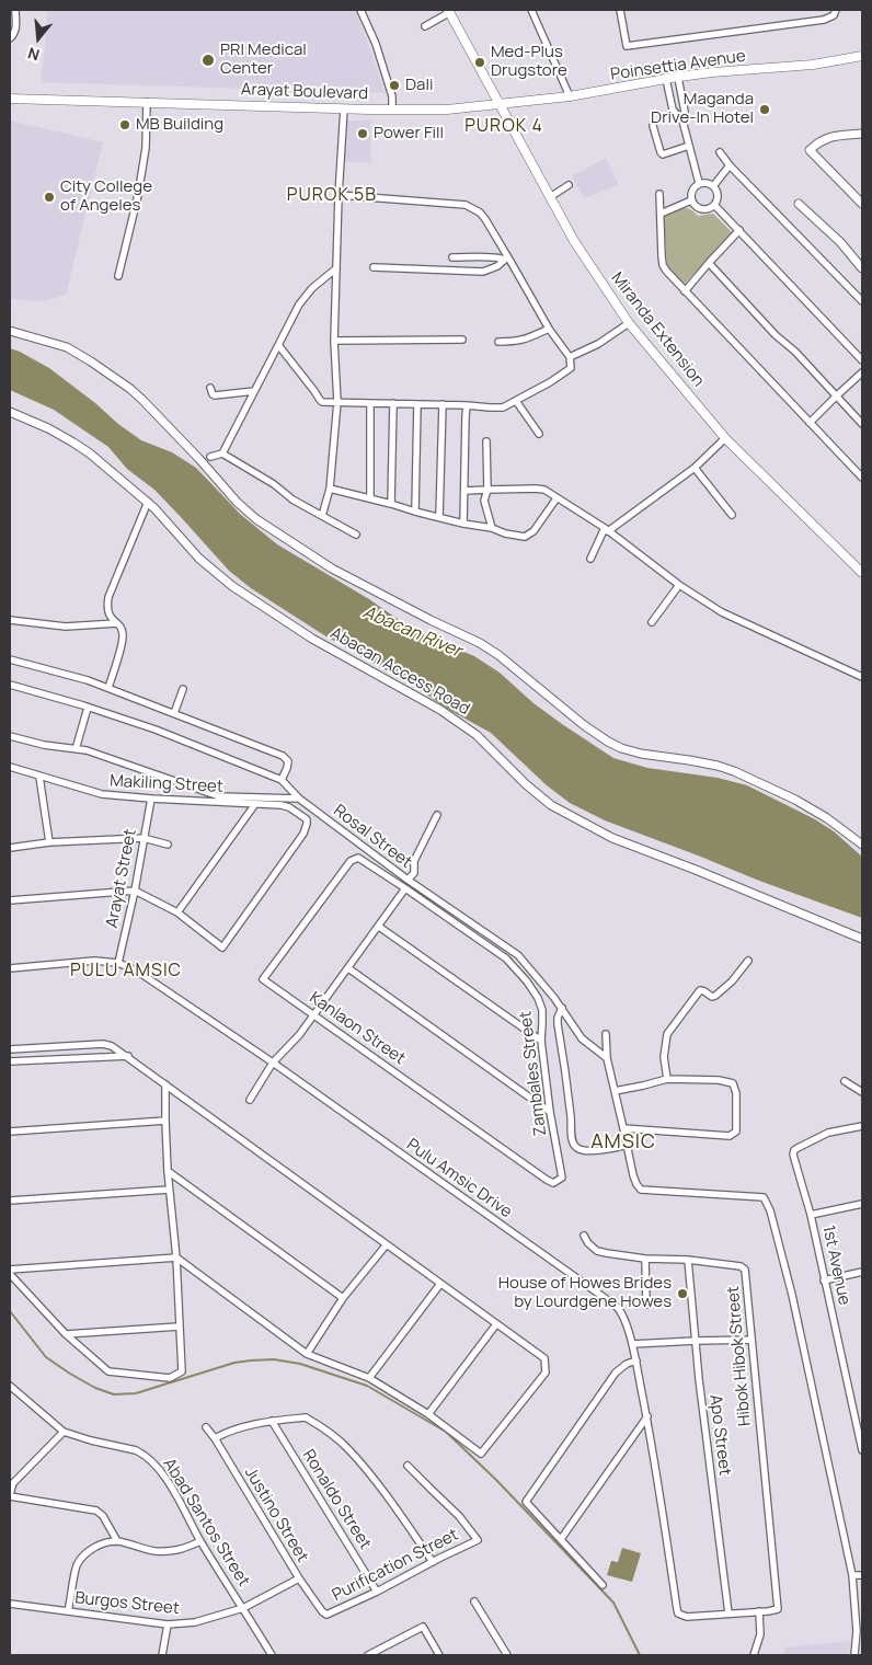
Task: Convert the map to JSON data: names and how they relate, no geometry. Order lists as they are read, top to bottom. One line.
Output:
{"streets":{"main road":["Poinsettia Avenue","Arayat Boulevard","Miranda Extension"],"street":["Abacan Access Road","Makiling Street","Rosal Street","Arayat Street","Kanlaon Street","Zambales Street","Pulu Amsic Drive","1st Avenue","Hibok Hibok Street","Apo Street","Ronaldo Street","Justino Street","Abad Santos Street","Purification Street","Burgos Street"]},"crossings":[["Poinsettia Avenue","Arayat Boulevard"],["Poinsettia Avenue","Miranda Extension"],["Arayat Boulevard","Miranda Extension"],["Makiling Street","Arayat Street"],["Arayat Street","Pulu Amsic Drive"],["Kanlaon Street","Zambales Street"],["Pulu Amsic Drive","Apo Street"],["Hibok Hibok Street","Apo Street"],["Ronaldo Street","Purification Street"],["Justino Street","Purification Street"],["Justino Street","Burgos Street"],["Abad Santos Street","Burgos Street"]],"districts":["PUROK 4","PUROK 5B","PULU AMSIC","AMSIC"],"water":["Abacan River"],"places":["PRI Medical Center","Med-Plus Drugstore","Dali","Maganda Drive-In Hotel","MB Building","Power Fill","City College of Angeles","House of Howes Brides by Lourdgene Howes"],"north":"bottom"}
